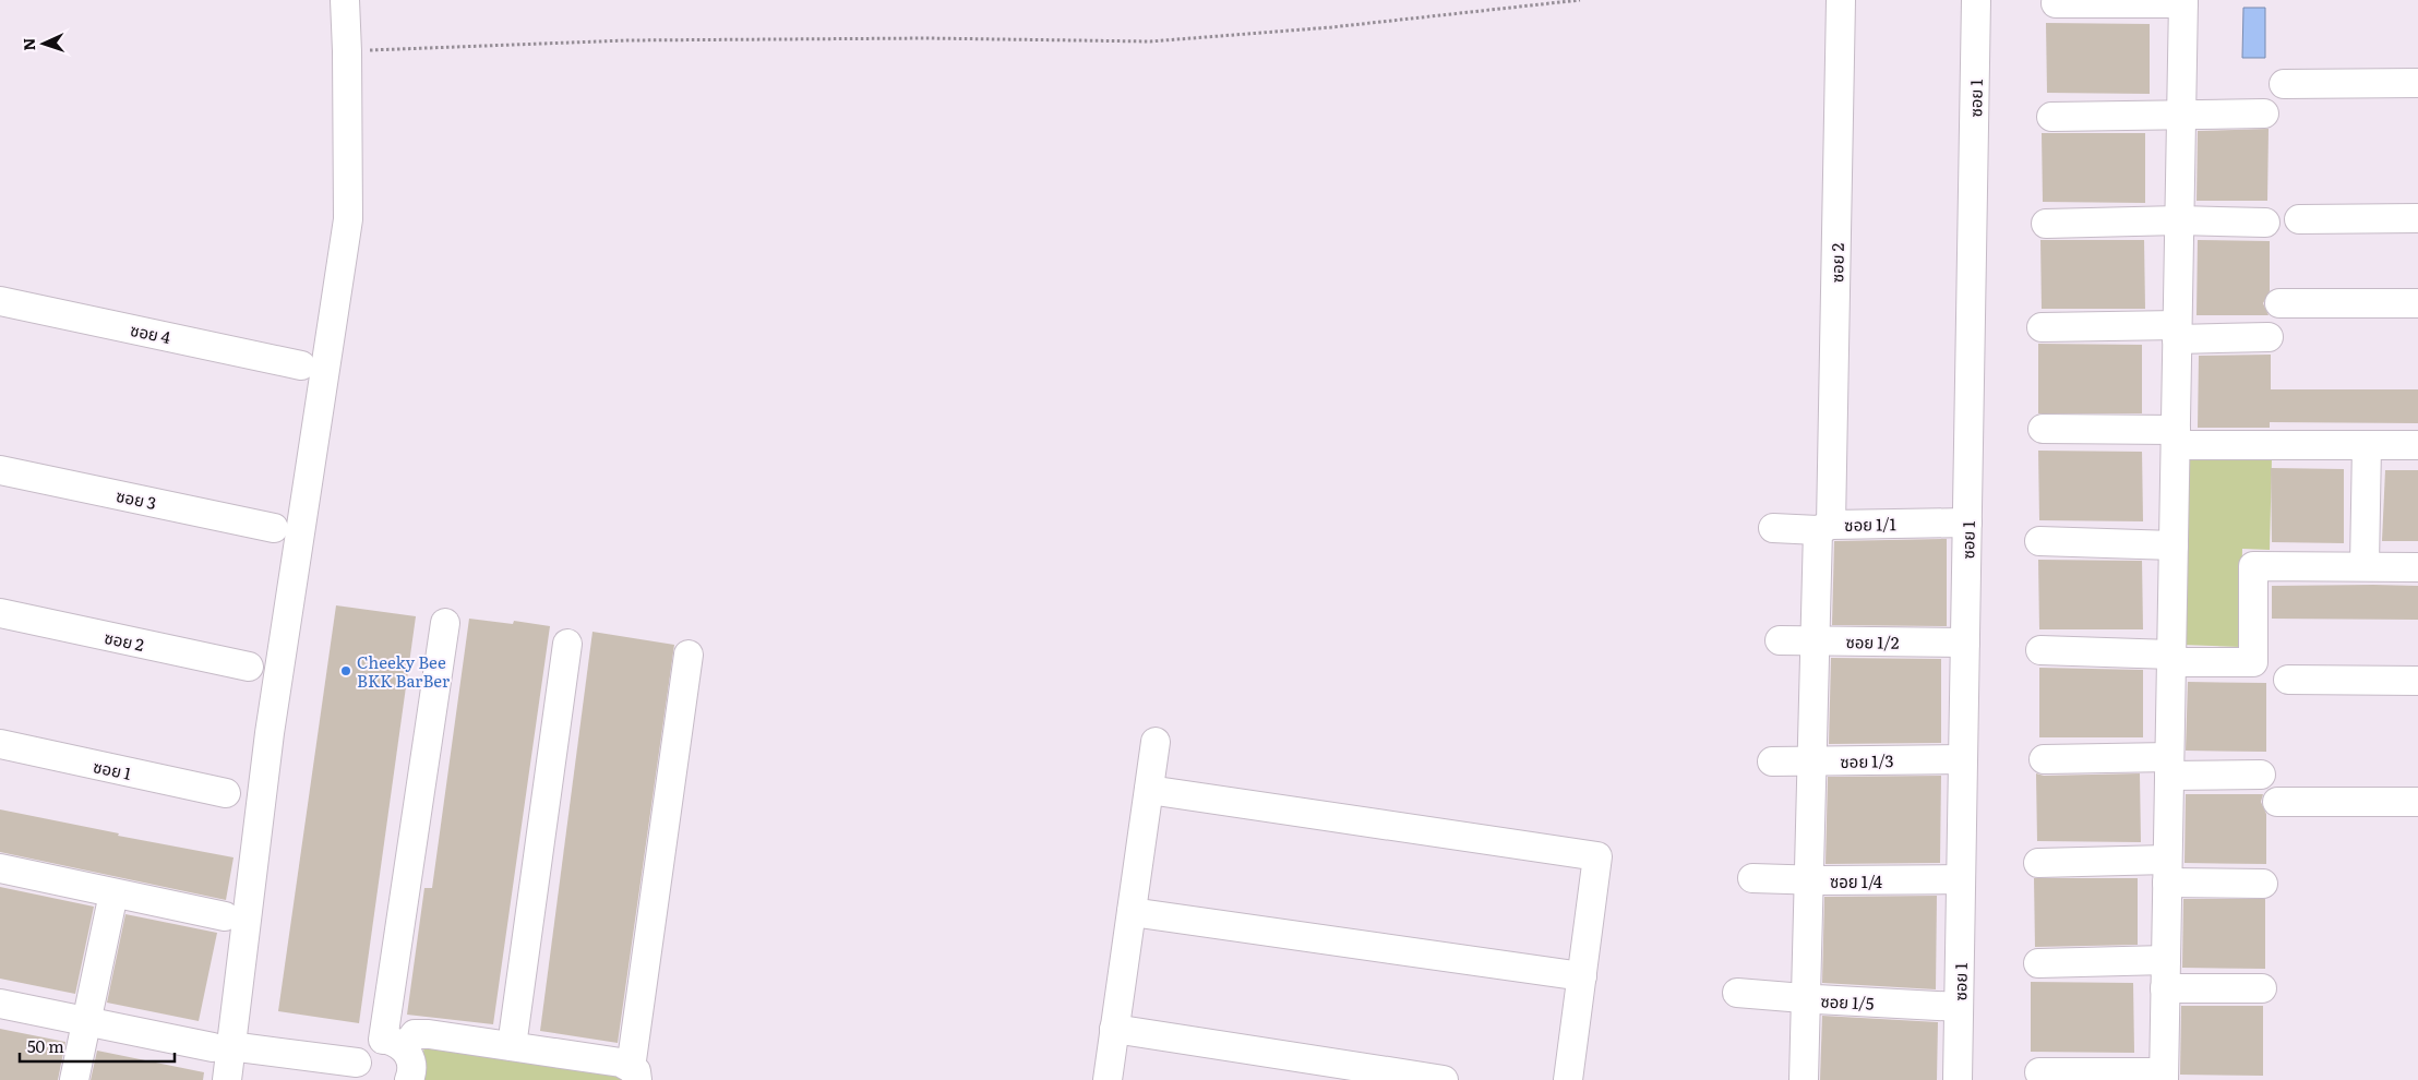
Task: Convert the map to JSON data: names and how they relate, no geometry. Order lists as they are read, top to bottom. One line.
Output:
{"streets":{"street":["ซอย 1","ซอย 2","ซอย 4","ซอย 3","ซอย 1/1","ซอย 1/2","ซอย 1/3","ซอย 1/4","ซอย 1/5"]},"crossings":[["ซอย 1","ซอย 1/1"],["ซอย 1","ซอย 1/2"],["ซอย 1","ซอย 1/3"],["ซอย 1","ซอย 1/4"],["ซอย 1","ซอย 1/5"],["ซอย 2","ซอย 1/1"],["ซอย 2","ซอย 1/2"],["ซอย 2","ซอย 1/3"],["ซอย 2","ซอย 1/4"],["ซอย 2","ซอย 1/5"]],"places":["Cheeky Bee BKK BarBer"],"scale_bar":"50 m","north":"left"}
